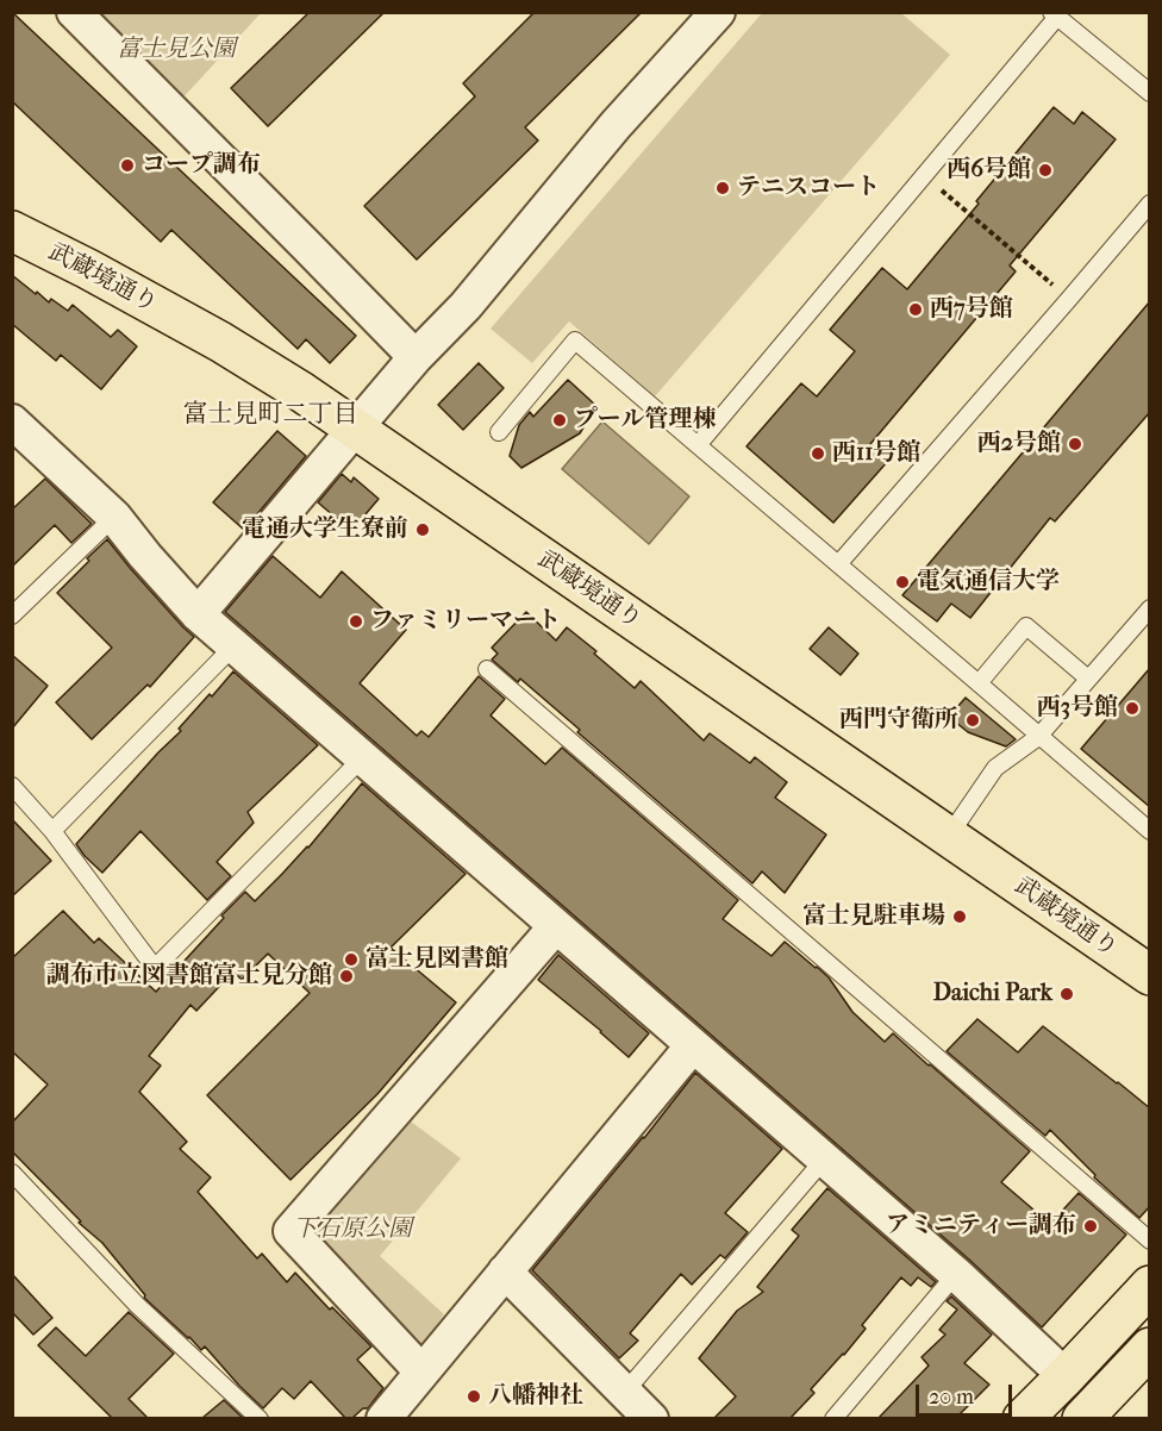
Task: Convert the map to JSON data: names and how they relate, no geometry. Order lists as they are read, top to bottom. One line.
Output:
{"streets":{"main road":["武蔵境通り"]},"districts":["富士見町二丁目"],"parks":["富士見公園","下石原公園"],"places":["コープ調布","西6号館","テニスコート","西7号館","プール管理棟","西2号館","西11号館","電通大学生寮前","電気通信大学","ファミリーマート","西3号館","西門守衛所","富士見駐車場","富士見図書館","調布市立図書館富士見分館","Daichi Park","アミニティー調布","八幡神社"],"scale_bar":"20 m"}
